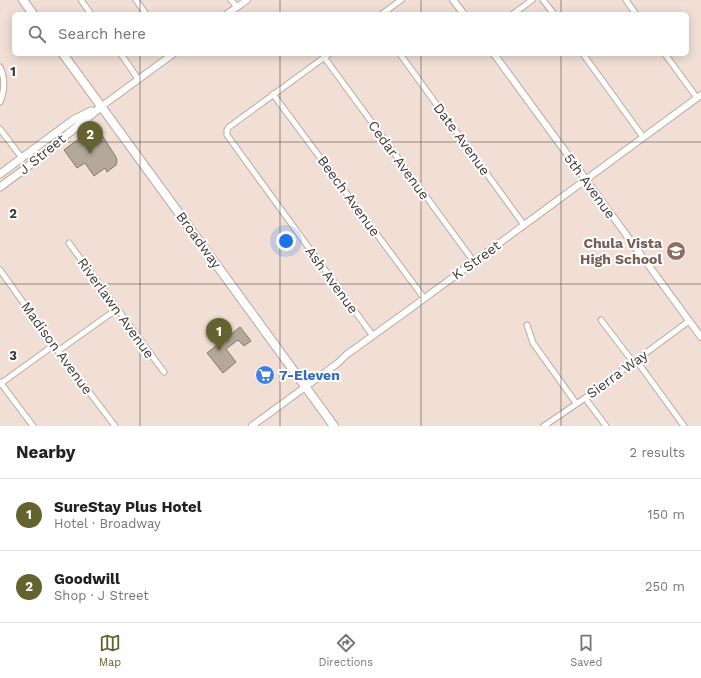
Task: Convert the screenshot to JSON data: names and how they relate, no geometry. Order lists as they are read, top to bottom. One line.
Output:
{"streets":{"main road":["J Street","Broadway"],"street":["Date Avenue","Cedar Avenue","5th Avenue","Beech Avenue","K Street","Ash Avenue","Riverlawn Avenue","Madison Avenue","Sierra Way"]},"crossings":[["Date Avenue","K Street"],["J Street","Broadway"],["Cedar Avenue","K Street"],["5th Avenue","K Street"],["5th Avenue","Sierra Way"],["Beech Avenue","K Street"],["Beech Avenue","Ash Avenue"],["Broadway","K Street"],["K Street","Ash Avenue"]],"places":{"school or university":["Chula Vista High School"],"supermarket":["7-Eleven"]},"page":{"search":"Search here","pins":["2","1"],"heading":["Nearby","2 results"],"list":[{"mark":"1","name":"SureStay Plus Hotel","note":"Hotel · Broadway","value":"150 m"},{"mark":"2","name":"Goodwill","note":"Shop · J Street","value":"250 m"}],"nav":["Map","Directions","Saved"]},"grid":{"rows":["1","2","3"]}}
